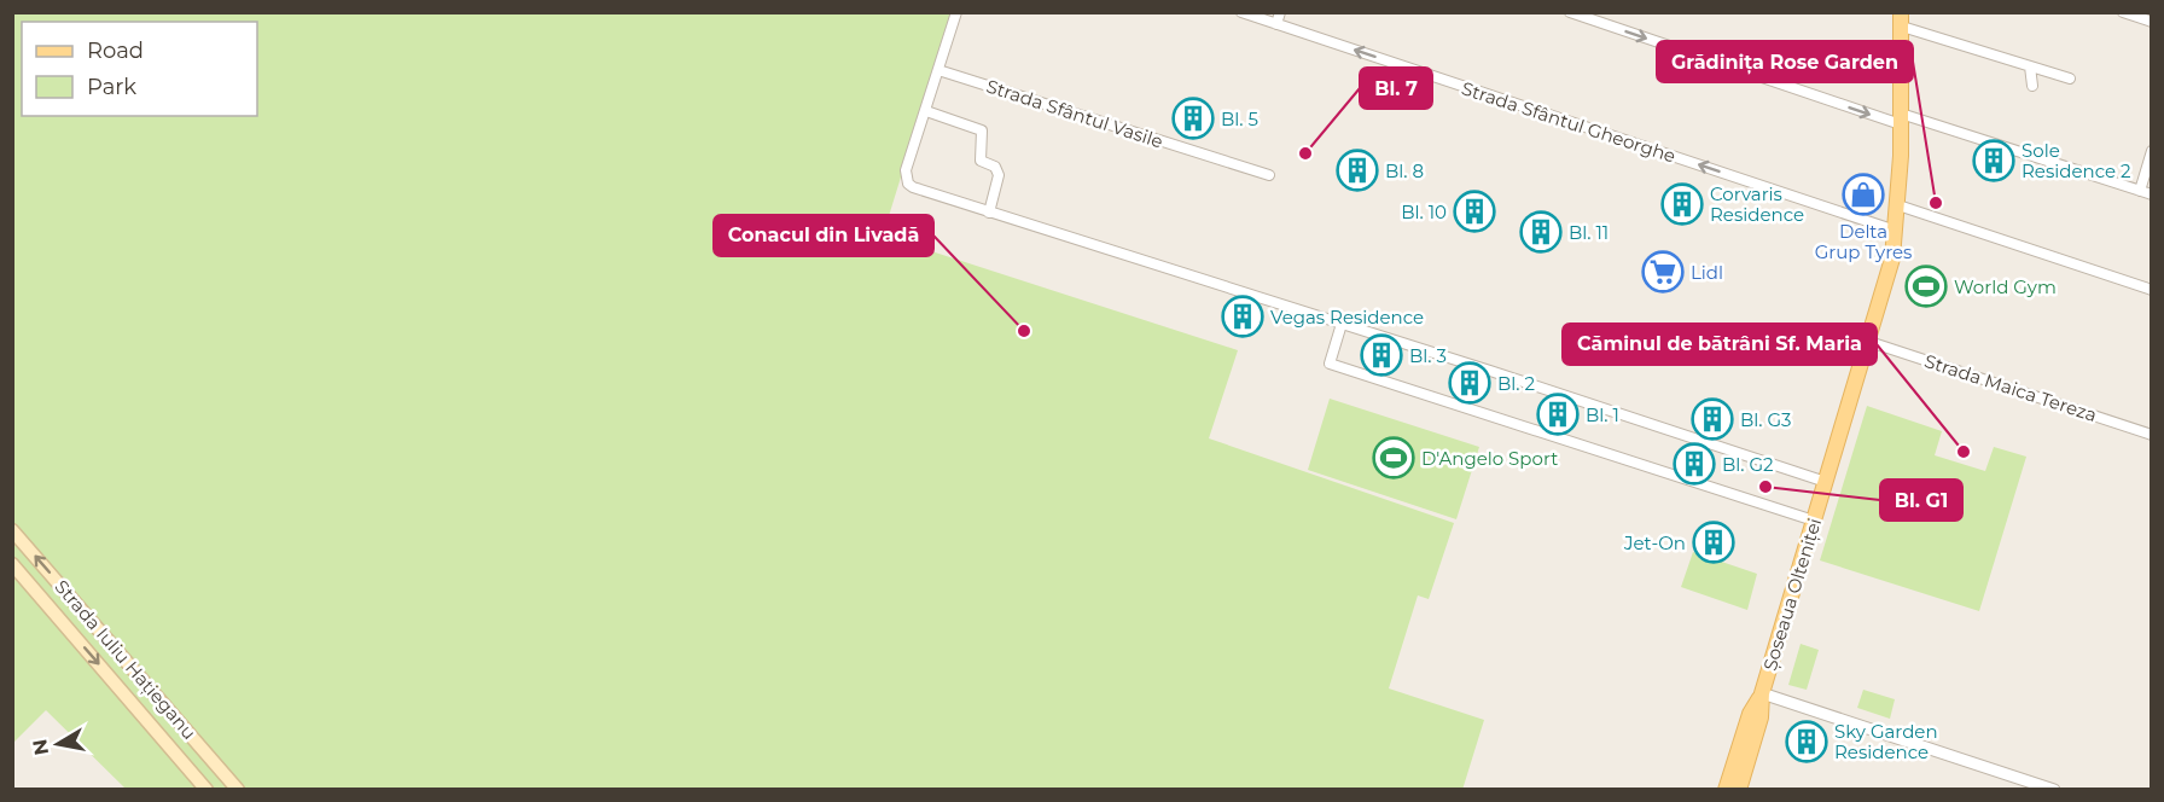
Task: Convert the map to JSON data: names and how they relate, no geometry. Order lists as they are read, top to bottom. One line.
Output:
{"streets":{"main road":["Șoseaua Olteniței","Strada Iuliu Hațieganu"],"street":["Strada Sfântul Vasile","Strada Sfântul Gheorghe","Strada Maica Tereza"]},"crossings":[["Strada Sfântul Gheorghe","Șoseaua Olteniței"],["Strada Maica Tereza","Șoseaua Olteniței"]],"one_way":["Strada Sfântul Gheorghe"],"places":{"building":["Bl. 5","Sole Residence 2","Bl. 8","Corvaris Residence","Bl. 10","Bl. 11","Vegas Residence","Bl. 3","Bl. 2","Bl. 1","Bl. G3","Bl. G2","Jet-On","Sky Garden Residence"],"other":["Bl. 7","Grădinița Rose Garden","Conacul din Livadă","Căminul de bătrâni Sf. Maria","Bl. G1"],"shop":["Delta Grup Tyres"],"supermarket":["Lidl"],"sports":["World Gym","D'Angelo Sport"]},"legend":["Road","Park"],"north":"left"}
